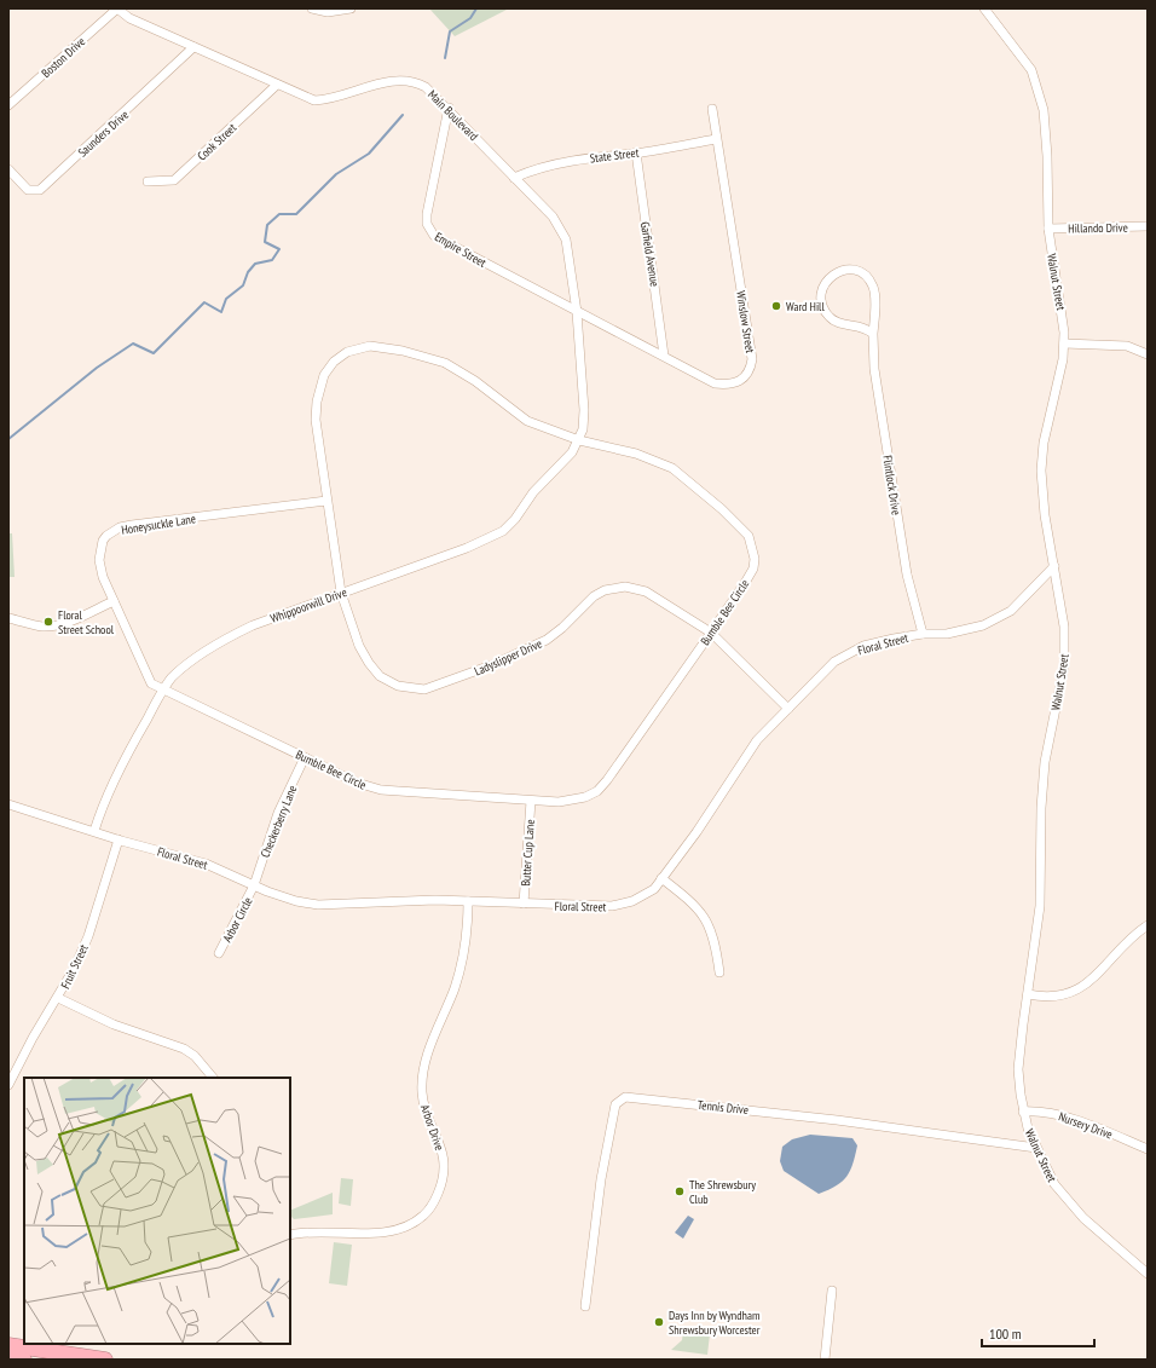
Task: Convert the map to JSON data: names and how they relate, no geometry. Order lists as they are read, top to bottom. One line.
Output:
{"streets":{"street":["Boston Drive","Main Boulevard","Saunders Drive","Cook Street","State Street","Hillando Drive","Empire Street","Garfield Avenue","Walnut Street","Winslow Street","Flintlock Drive","Honeysuckle Lane","Whippoorwill Drive","Bumble Bee Circle","Floral Street","Ladyslipper Drive","Checkerberry Lane","Butter Cup Lane","Arbor Circle","Fruit Street","Tennis Drive","Nursery Drive","Arbor Drive"]},"crossings":[["Boston Drive","Main Boulevard"],["Main Boulevard","Saunders Drive"],["Main Boulevard","Cook Street"],["Main Boulevard","State Street"],["Main Boulevard","Empire Street"],["Main Boulevard","Winslow Street"],["Main Boulevard","Whippoorwill Drive"],["Main Boulevard","Bumble Bee Circle"],["State Street","Garfield Avenue"],["State Street","Winslow Street"],["Hillando Drive","Walnut Street"],["Empire Street","Winslow Street"],["Garfield Avenue","Winslow Street"],["Walnut Street","Floral Street"],["Walnut Street","Tennis Drive"],["Walnut Street","Nursery Drive"],["Flintlock Drive","Floral Street"],["Honeysuckle Lane","Whippoorwill Drive"],["Honeysuckle Lane","Bumble Bee Circle"],["Whippoorwill Drive","Bumble Bee Circle"],["Whippoorwill Drive","Floral Street"],["Whippoorwill Drive","Ladyslipper Drive"],["Bumble Bee Circle","Ladyslipper Drive"],["Bumble Bee Circle","Checkerberry Lane"],["Bumble Bee Circle","Butter Cup Lane"],["Floral Street","Ladyslipper Drive"],["Floral Street","Checkerberry Lane"],["Floral Street","Butter Cup Lane"],["Floral Street","Arbor Circle"],["Floral Street","Fruit Street"],["Floral Street","Arbor Drive"],["Checkerberry Lane","Arbor Circle"]],"places":["Ward Hill","Floral Street School","The Shrewsbury Club","Days Inn by Wyndham Shrewsbury Worcester"],"scale_bar":"100 m"}
